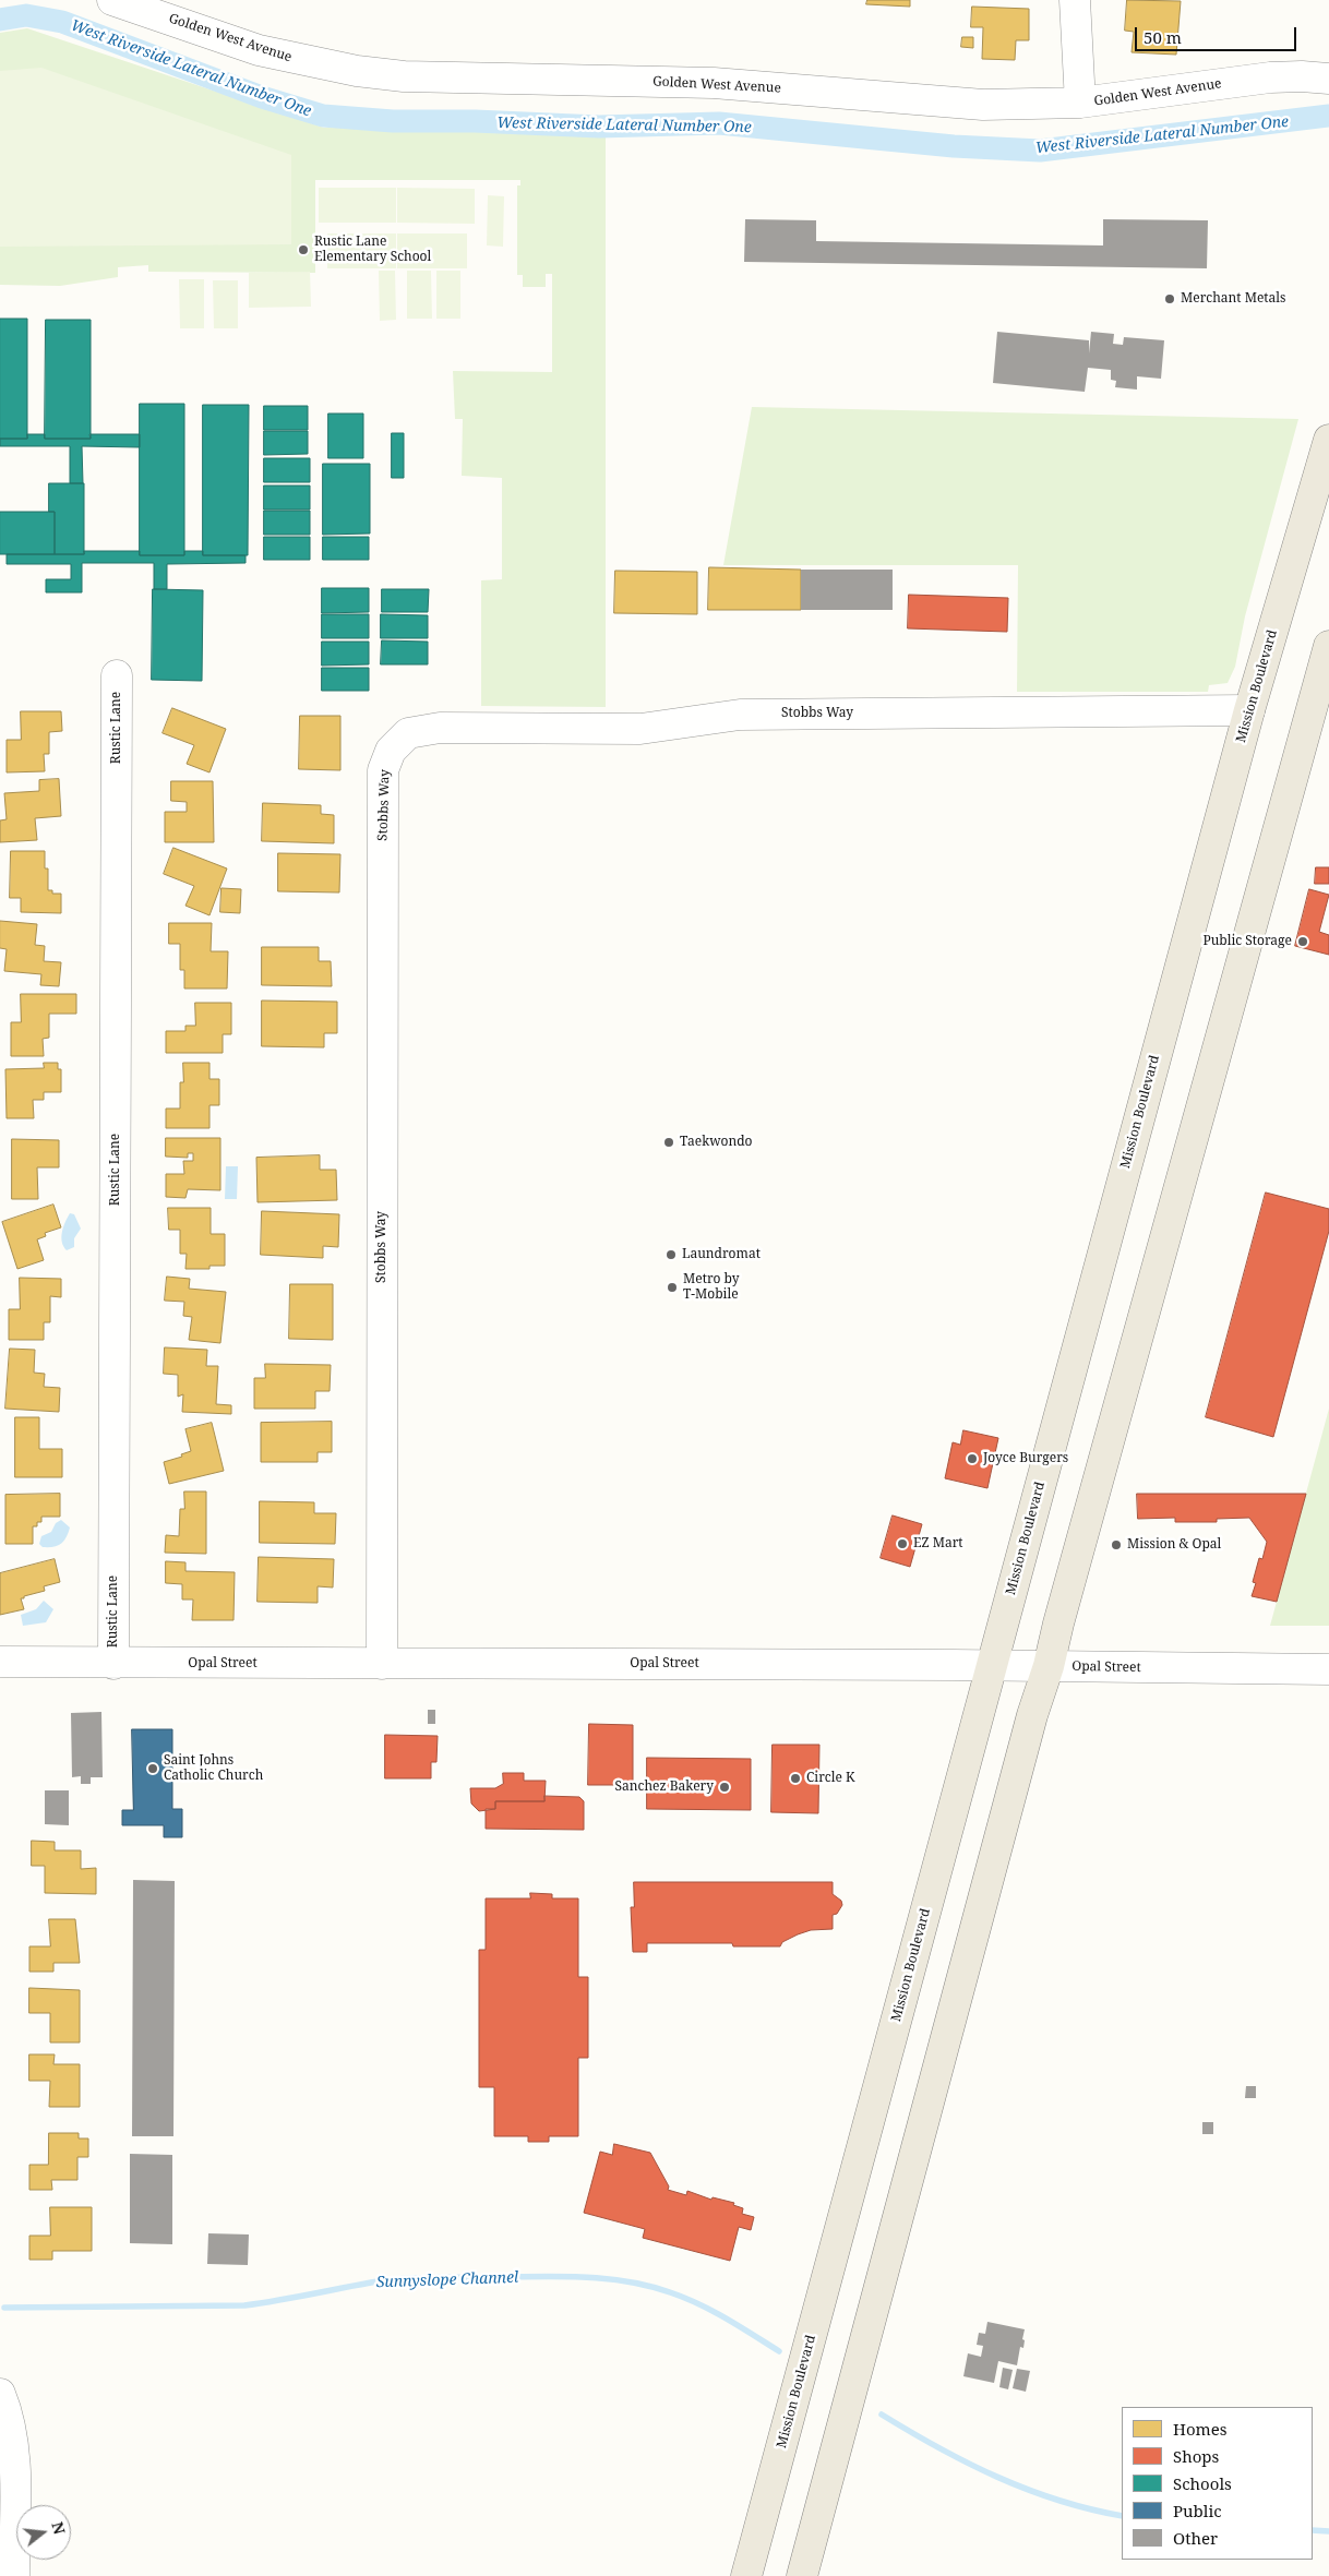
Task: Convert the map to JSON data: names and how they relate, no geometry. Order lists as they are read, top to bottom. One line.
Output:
{"streets":{"main road":["Mission Boulevard"],"street":["Golden West Avenue","Stobbs Way","Rustic Lane","Opal Street"]},"crossings":[["Mission Boulevard","Stobbs Way"],["Mission Boulevard","Opal Street"],["Stobbs Way","Opal Street"],["Rustic Lane","Opal Street"]],"water":["West Riverside Lateral Number One","Sunnyslope Channel"],"places":["Rustic Lane Elementary School","Merchant Metals","Public Storage","Taekwondo","Laundromat","Metro by T-Mobile","Joyce Burgers","EZ Mart","Mission & Opal","Saint Johns Catholic Church","Circle K","Sanchez Bakery"],"legend":["Homes","Shops","Schools","Public","Other"],"scale_bar":"50 m","north":"right"}
